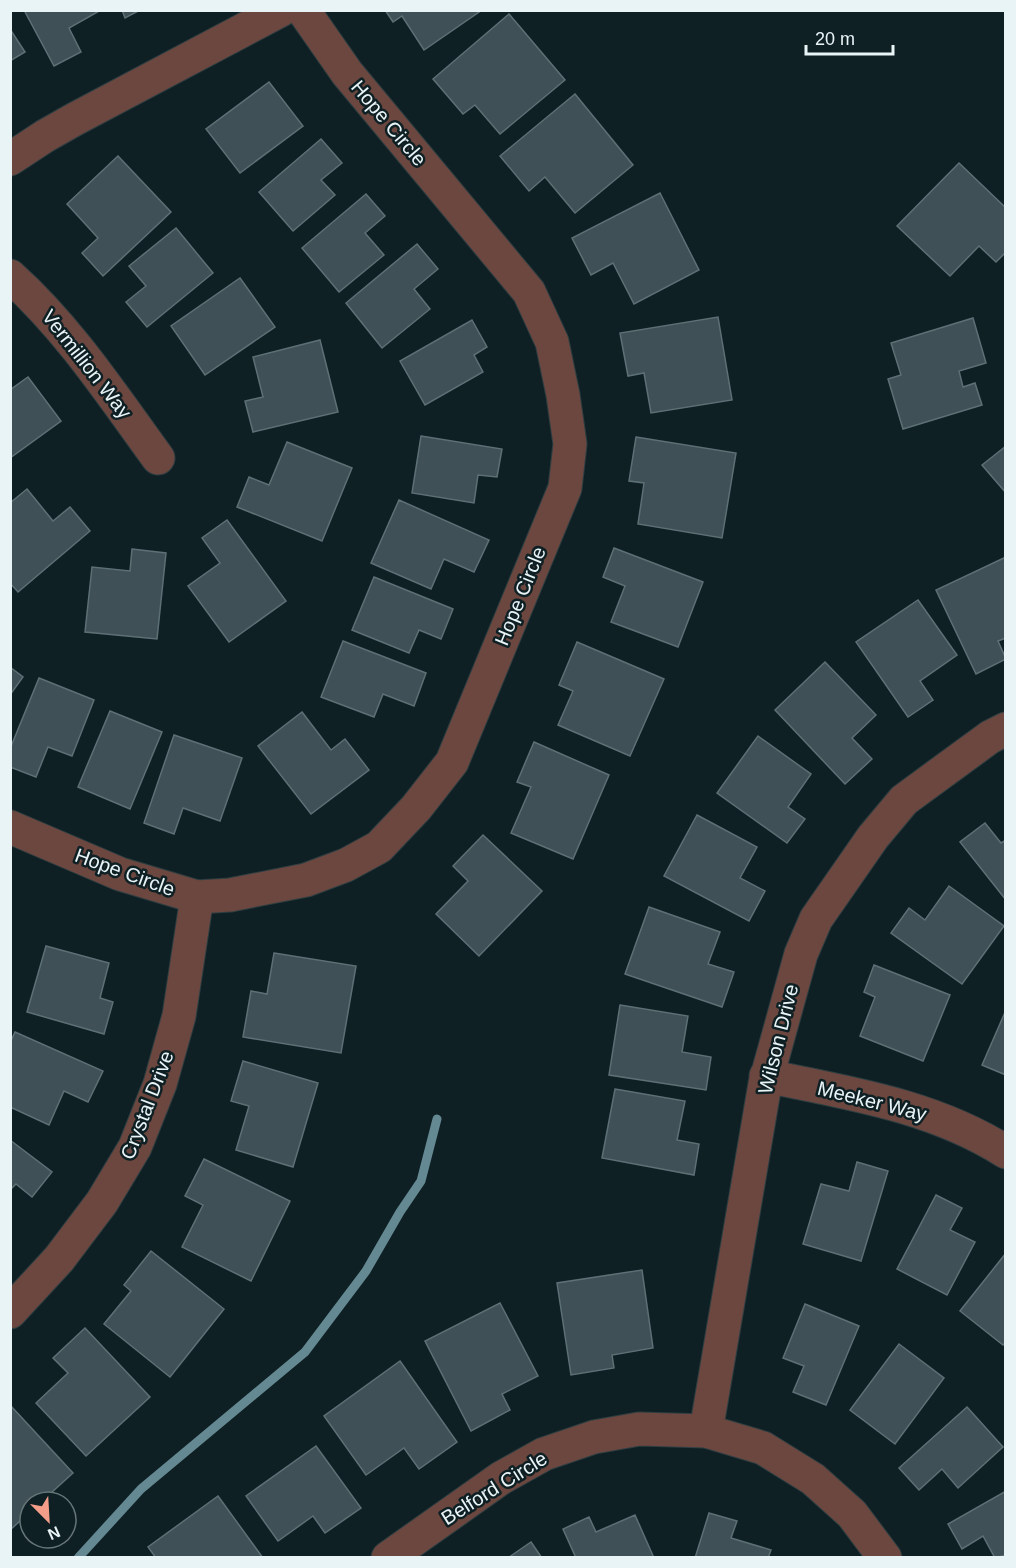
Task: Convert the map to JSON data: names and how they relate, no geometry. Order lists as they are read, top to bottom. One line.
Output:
{"streets":{"street":["Hope Circle","Vermillion Way","Wilson Drive","Meeker Way","Crystal Drive","Belford Circle"]},"crossings":[["Hope Circle","Crystal Drive"],["Wilson Drive","Meeker Way"],["Wilson Drive","Belford Circle"]],"scale_bar":"20 m","north":"bottom right"}
